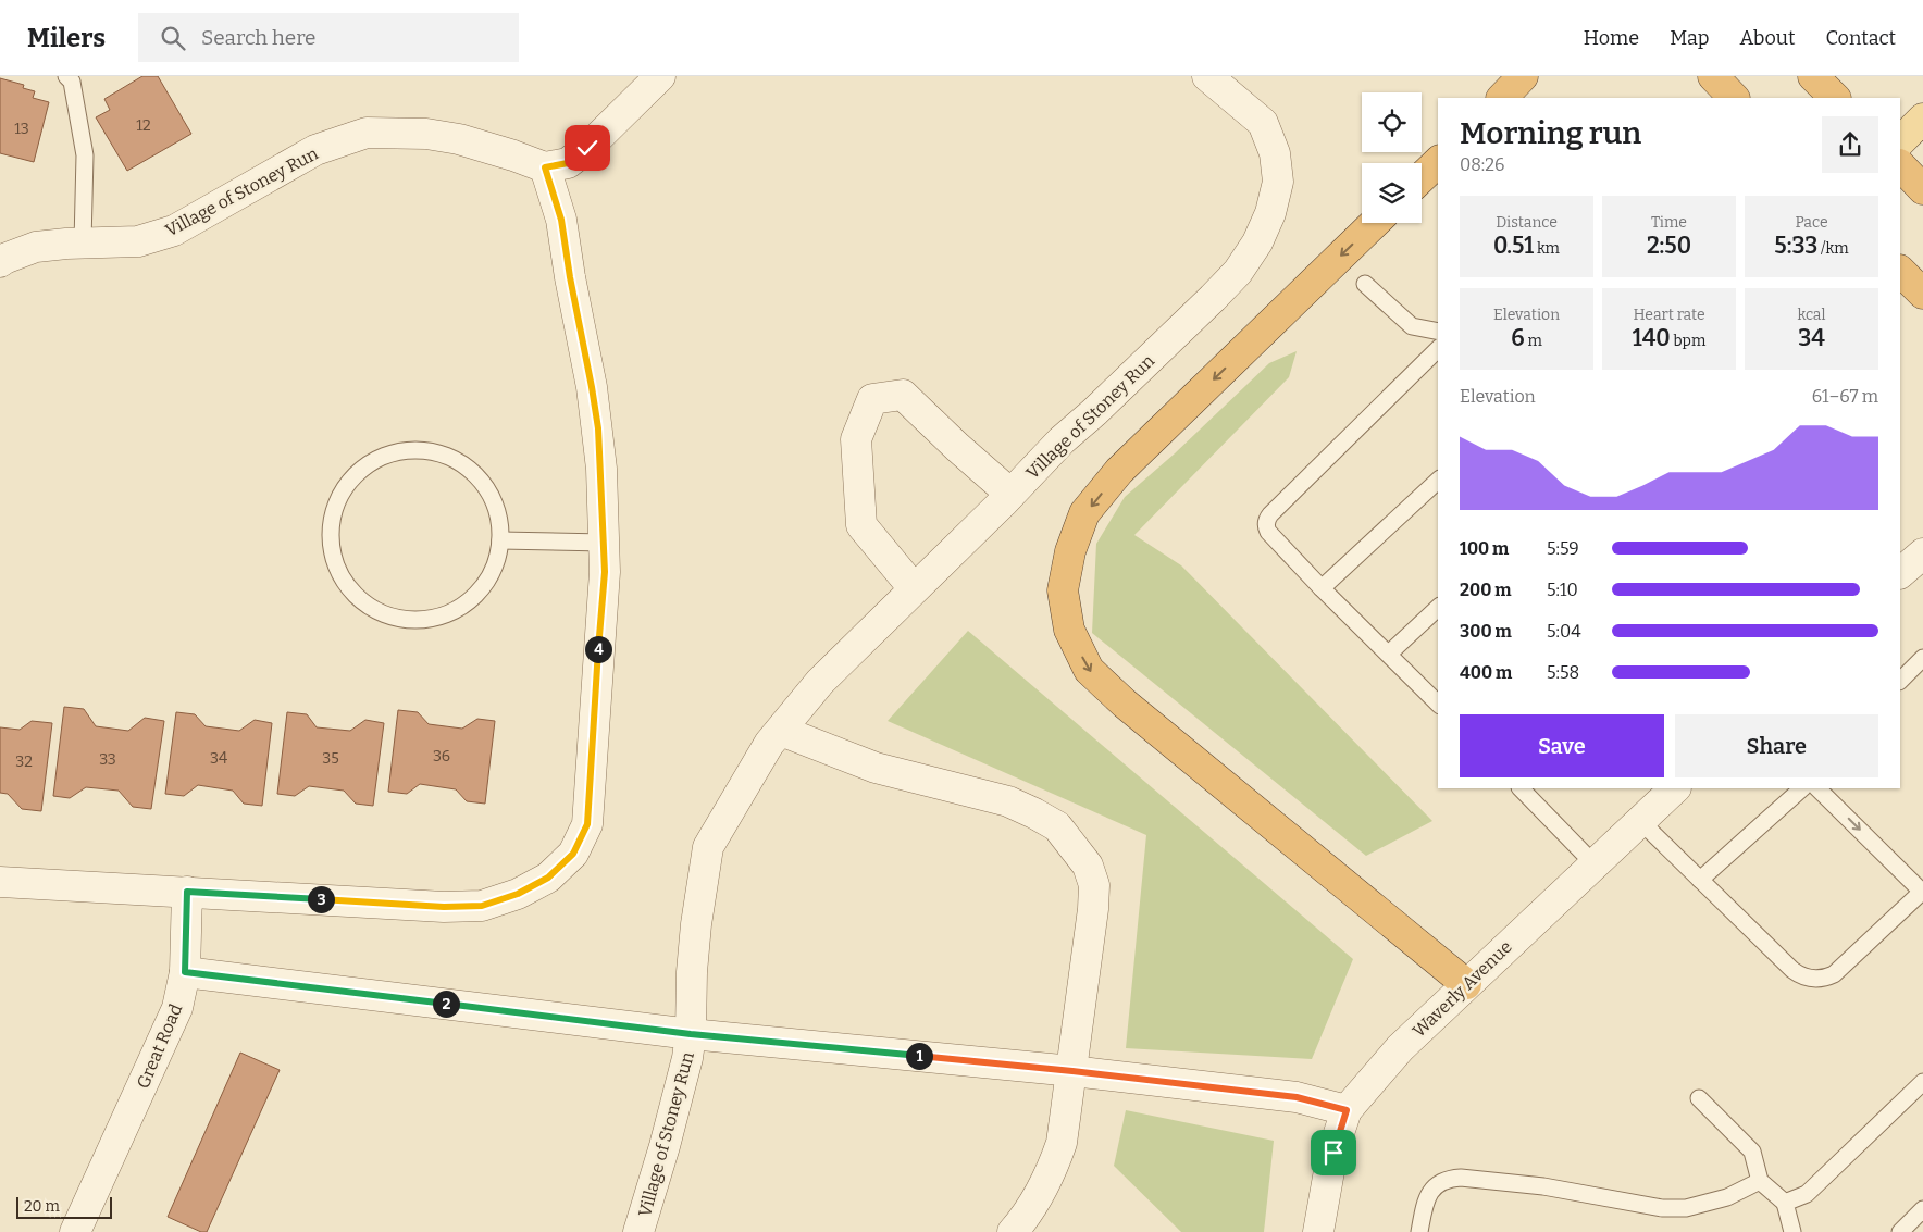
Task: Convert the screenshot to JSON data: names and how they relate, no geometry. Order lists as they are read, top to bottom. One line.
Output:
{"streets":{"street":["Village of Stoney Run","Waverly Avenue","Great Road"]},"house_numbers":["12","13","36","34","35","33","32"],"scale_bar":"20 m","page":{"header":"Milers","search":"Search here","nav":["Home","Map","About","Contact"],"heading":["Morning run","08:26"],"stats":[["Distance","0.51 km"],["Time","2:50"],["Pace","5:33 /km"],["Elevation","6 m"],["Heart rate","140 bpm"],["kcal","34"]],"chart":["Elevation","61–67 m"],"list":[{"name":"100 m","note":"5:59"},{"name":"200 m","note":"5:10"},{"name":"300 m","note":"5:04"},{"name":"400 m","note":"5:58"}],"pins":["4","3","2","1"],"buttons":["Save","Share"],"scale":"20 m"}}
